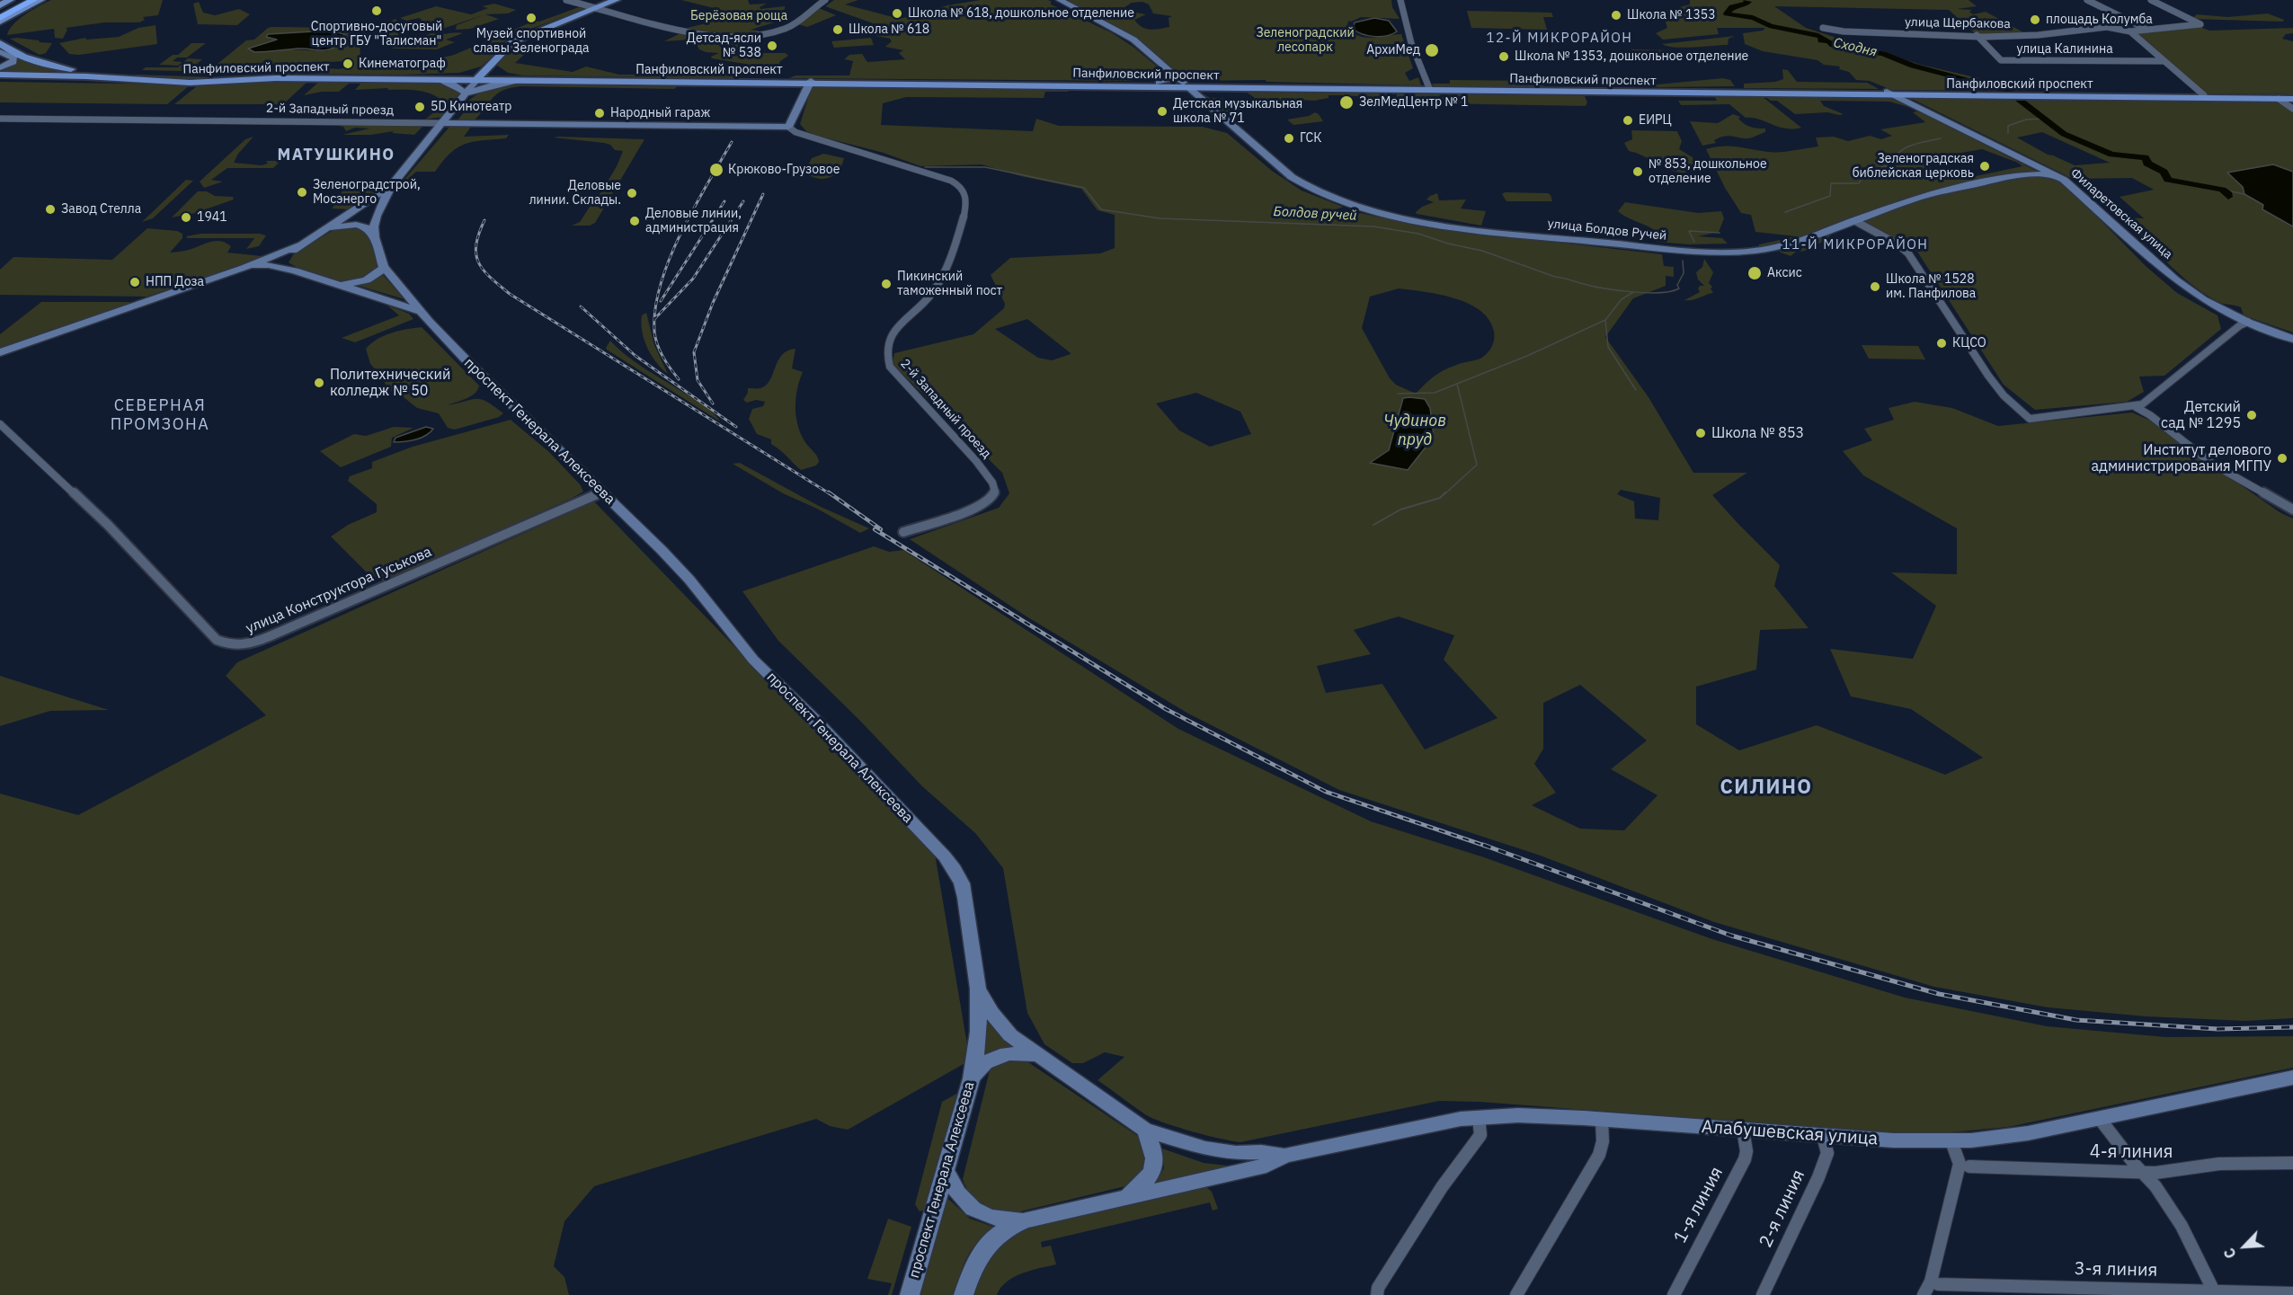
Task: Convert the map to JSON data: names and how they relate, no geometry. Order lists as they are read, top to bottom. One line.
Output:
{"streets":{"main road":["Панфиловский проспект","проспект Генерала Алексеева"],"street":["улица Щербакова","улица Калинина","2-й Западный проезд","Филаретовская улица","улица Болдов Ручей","улица Конструктора Гуськова","Алабушевская улица","4-я линия","1-я линия","2-я линия","3-я линия"]},"crossings":[["улица Щербакова","улица Калинина"],["Панфиловский проспект","Филаретовская улица"],["Панфиловский проспект","улица Болдов Ручей"],["Панфиловский проспект","проспект Генерала Алексеева"],["2-й Западный проезд","проспект Генерала Алексеева"],["Филаретовская улица","улица Болдов Ручей"],["проспект Генерала Алексеева","улица Конструктора Гуськова"],["проспект Генерала Алексеева","Алабушевская улица"],["Алабушевская улица","1-я линия"],["Алабушевская улица","2-я линия"]],"districts":["12-Й МИКРОРАЙОН","МАТУШКИНО","11-Й МИКРОРАЙОН","СЕВЕРНАЯ ПРОМЗОНА","СИЛИНО"],"water":["Сходня","Болдов ручей","Чудинов пруд"],"parks":["Берёзовая роща","Зеленоградский лесопарк"],"places":["Спортивно-досуговый центр ГБУ \"Талисман\"","Школа № 618, дошкольное отделение","Школа № 1353","Музей спортивной славы Зеленограда","площадь Колумба","Школа № 618","Детсад-ясли № 538","АрхиМед","Школа № 1353, дошкольное отделение","Кинематограф","ЗелМедЦентр № 1","5D Кинотеатр","Детская музыкальная школа № 71","Народный гараж","ЕИРЦ","ГСК","Зеленоградская библейская церковь","Крюково-Грузовое","№ 853, дошкольное отделение","Зеленоградстрой, Мосэнерго","Деловые линии. Склады.","Завод Стелла","1941","Деловые линии, администрация","Аксис","НПП Доза","Пикинский таможенный пост","Школа № 1528 им. Панфилова","КЦСО","Политехнический колледж № 50","Детский сад № 1295","Школа № 853","Институт делового администрирования МГПУ"],"north":"bottom left"}
